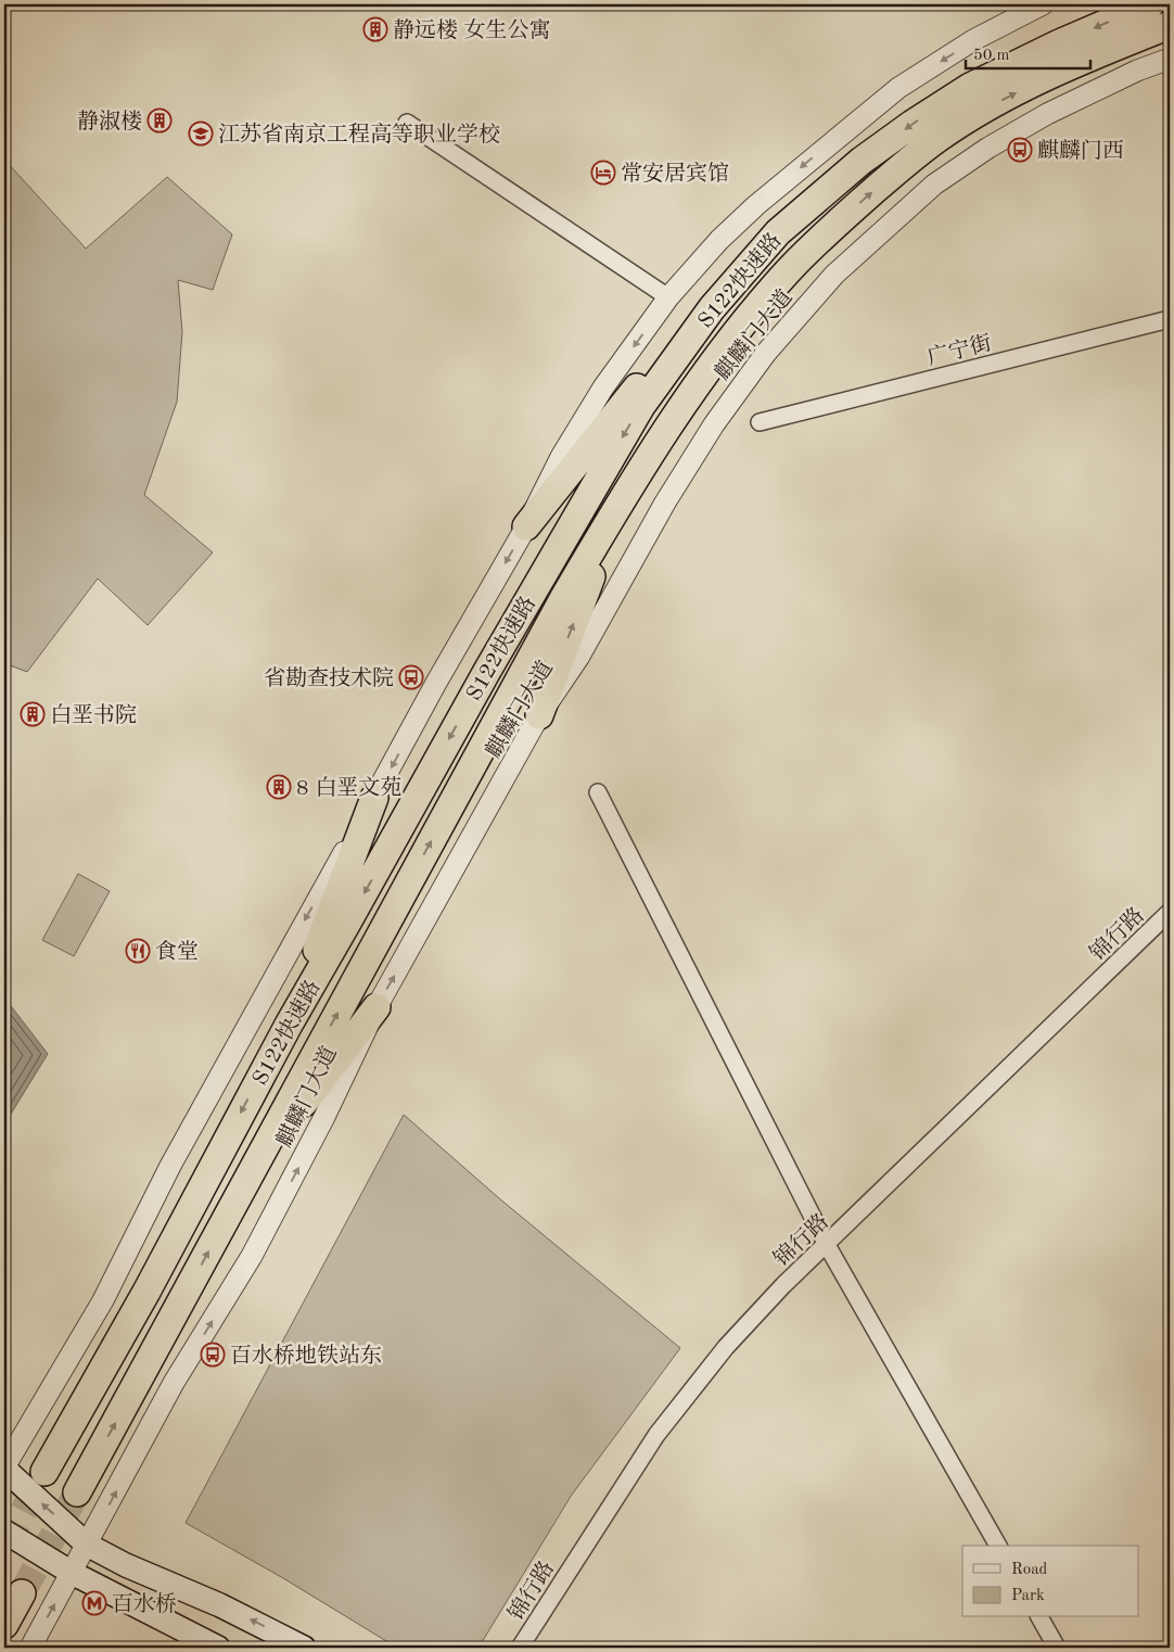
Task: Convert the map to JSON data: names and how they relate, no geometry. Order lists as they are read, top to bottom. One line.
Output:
{"streets":{"highway":["S122快速路"],"street":["麒麟门大道","广宁街","锦行路"]},"places":{"building":["静远楼 女生公寓","静淑楼","白垩书院","8 白垩文苑"],"school or university":["江苏省南京工程高等职业学校"],"bus stop":["麒麟门西","省勘查技术院","百水桥地铁站东"],"hotel":["常安居宾馆"],"restaurant":["食堂"],"metro station":["百水桥"]},"legend":["Road","Park"],"scale_bar":"50 m"}
